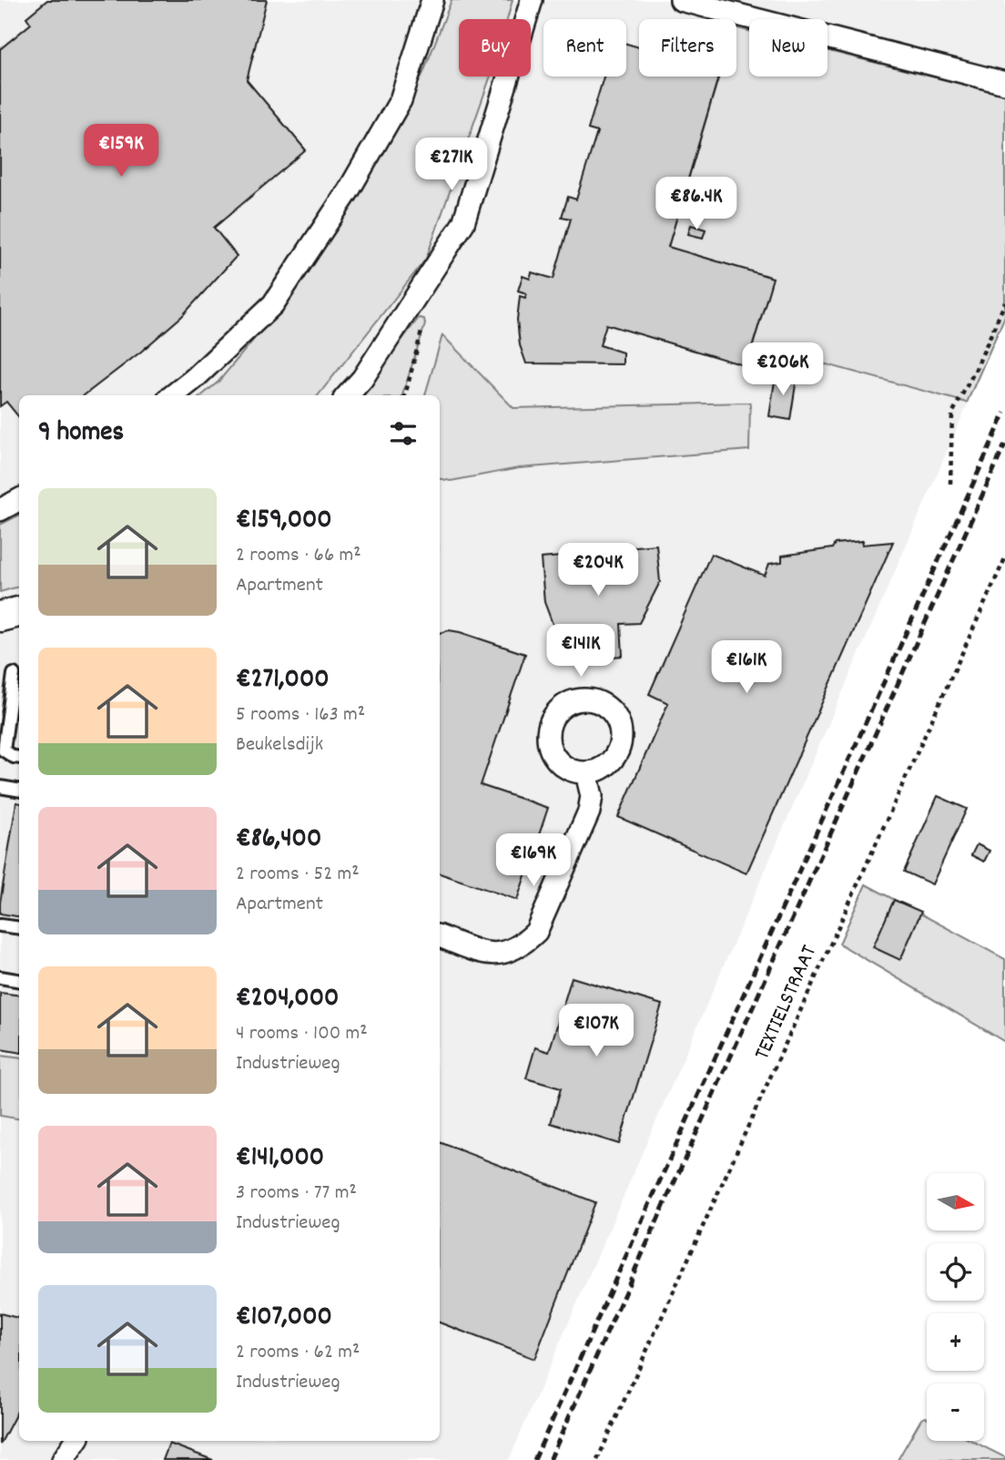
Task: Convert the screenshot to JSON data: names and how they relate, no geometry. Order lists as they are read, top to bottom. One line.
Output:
{"streets":{"path":["TEXTIELSTRAAT"]},"north":"right","page":{"chip":["Buy","Rent","Filters","New"],"price":["€159K","€271K","€86.4K","€206K","€204K","€141K","€161K","€169K","€107K"],"heading":"9 homes","list":[{"name":"€159,000","note":"2 rooms · 66 m² · Apartment"},{"name":"€271,000","note":"5 rooms · 163 m² · Beukelsdijk"},{"name":"€86,400","note":"2 rooms · 52 m² · Apartment"},{"name":"€204,000","note":"4 rooms · 100 m² · Industrieweg"},{"name":"€141,000","note":"3 rooms · 77 m² · Industrieweg"},{"name":"€107,000","note":"2 rooms · 62 m² · Industrieweg"}],"map_buttons":["+","−"]}}
